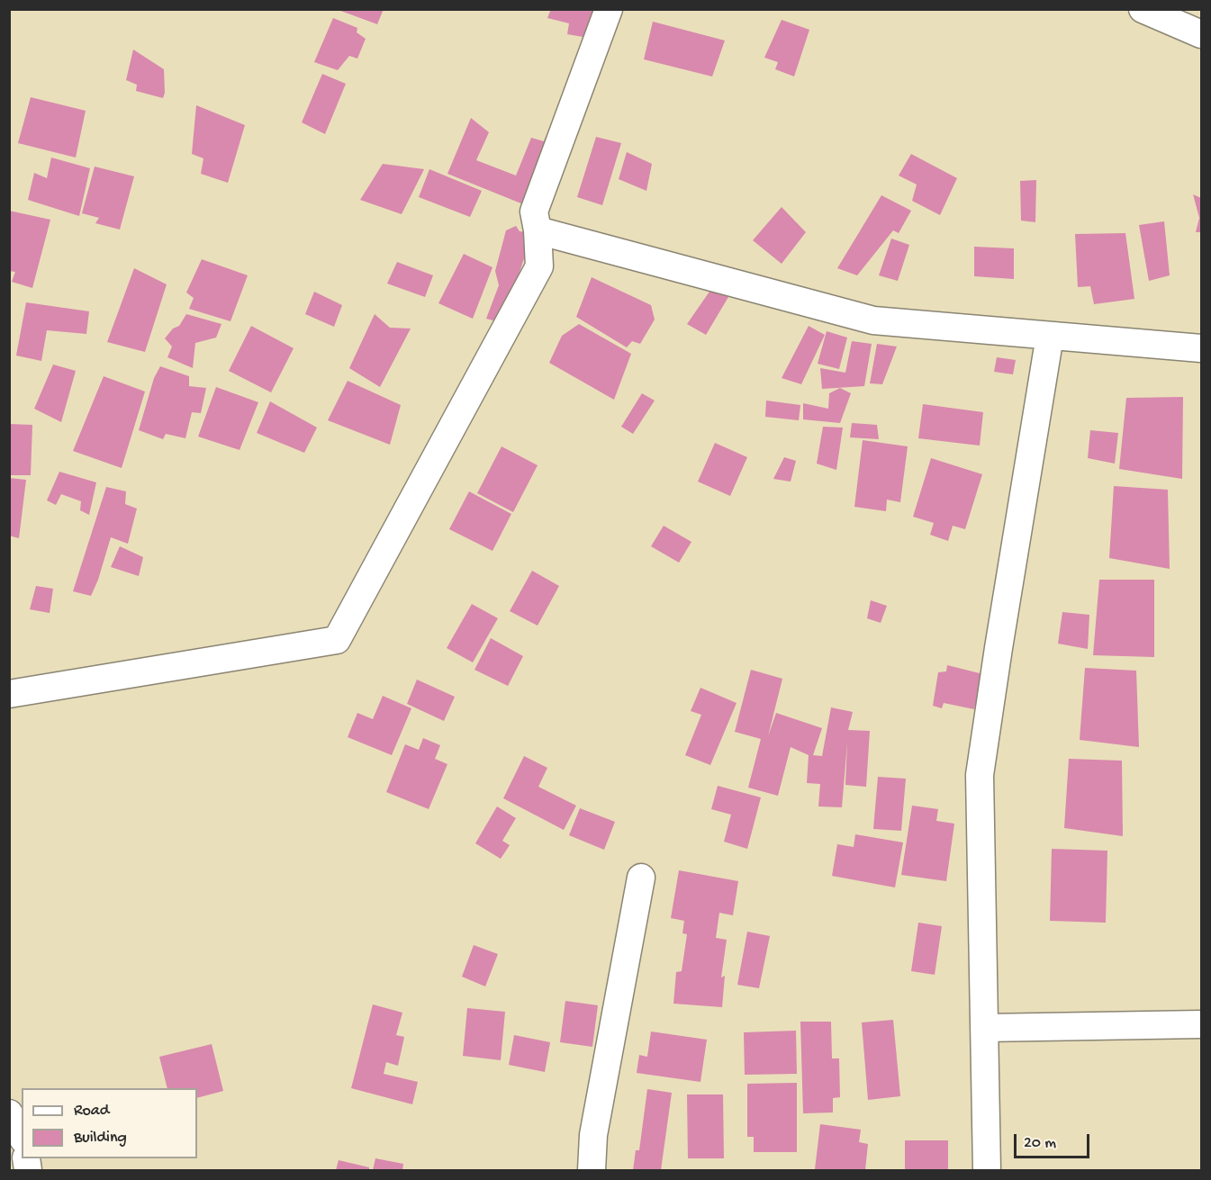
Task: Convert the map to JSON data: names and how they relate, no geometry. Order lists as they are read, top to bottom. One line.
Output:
{"legend":["Road","Building"],"scale_bar":"20 m"}
